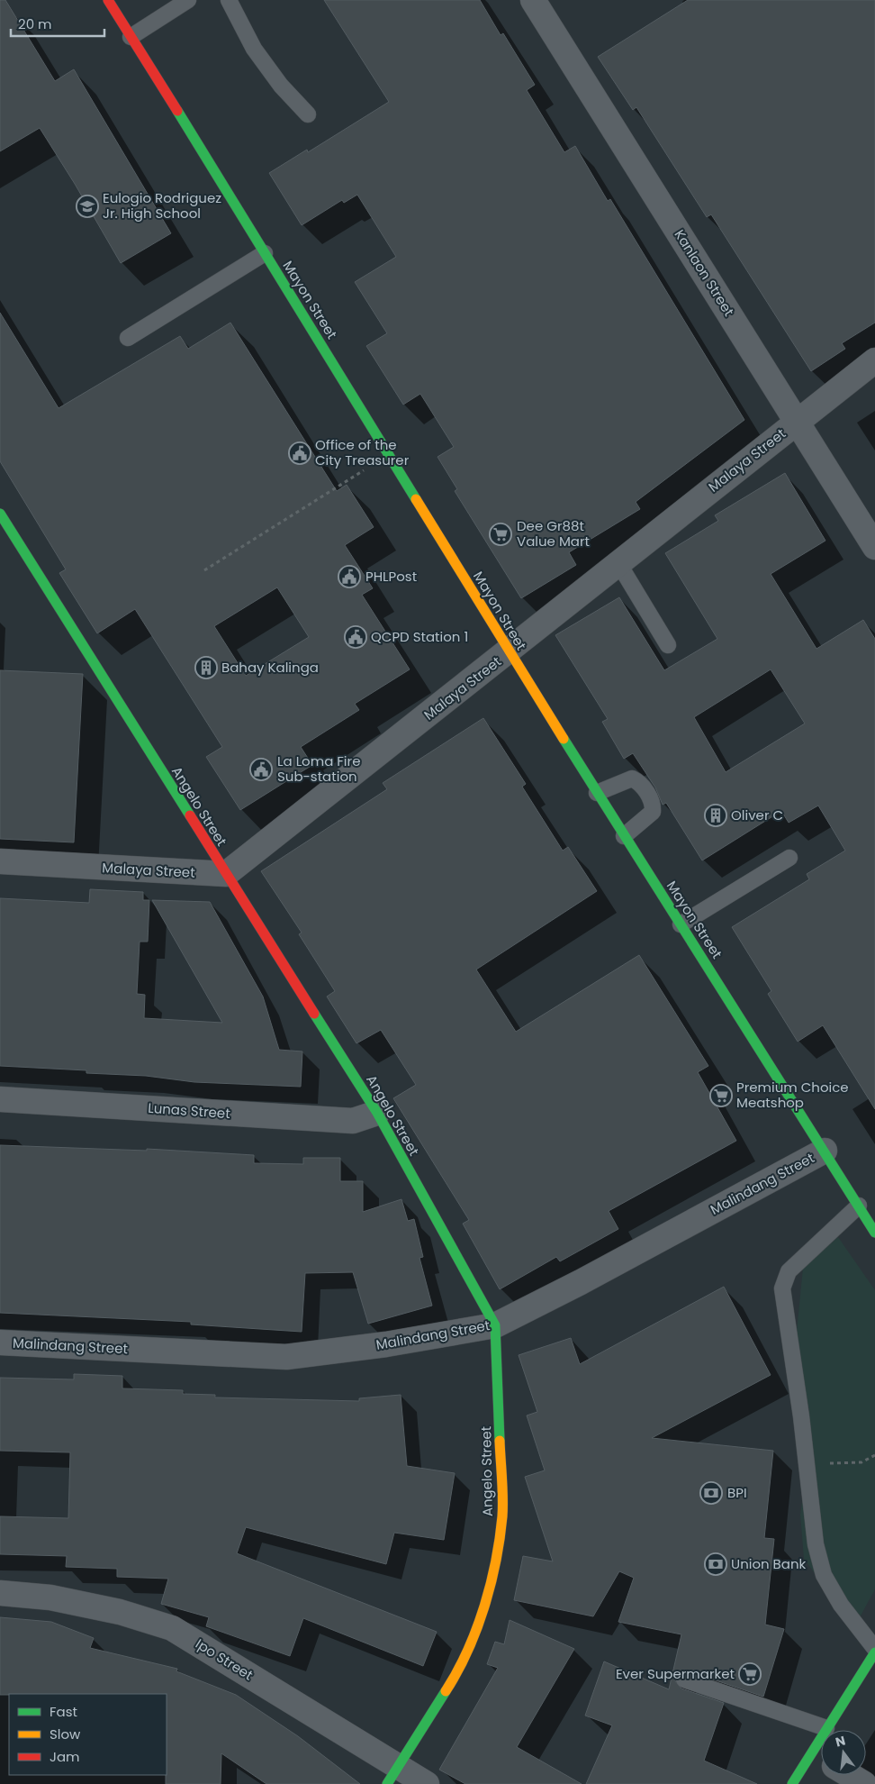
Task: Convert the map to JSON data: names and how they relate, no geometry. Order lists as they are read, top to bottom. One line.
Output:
{"streets":{"street":["Kanlaon Street","Mayon Street","Malaya Street","Angelo Street","Lunas Street","Malindang Street","Ipo Street"]},"crossings":[["Kanlaon Street","Malaya Street"],["Mayon Street","Malaya Street"],["Mayon Street","Malindang Street"],["Malaya Street","Angelo Street"],["Angelo Street","Lunas Street"],["Angelo Street","Malindang Street"],["Angelo Street","Ipo Street"]],"places":{"school or university":["Eulogio Rodriguez Jr. High School"],"public building":["Office of the City Treasurer","PHLPost","QCPD Station 1","La Loma Fire Sub-station"],"supermarket":["Dee Gr88t Value Mart","Premium Choice Meatshop","Ever Supermarket"],"building":["Bahay Kalinga","Oliver C"],"bank":["BPI","Union Bank"]},"legend":["Fast","Slow","Jam"],"scale_bar":"20 m","north":"top"}
